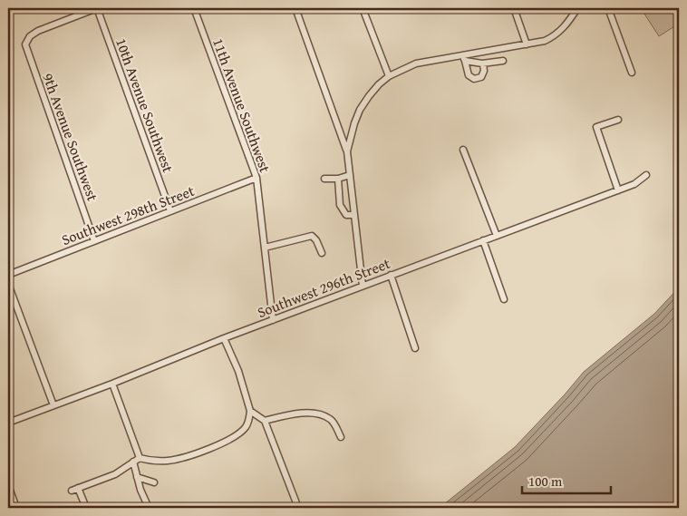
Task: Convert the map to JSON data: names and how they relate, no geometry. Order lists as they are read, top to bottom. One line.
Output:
{"streets":{"street":["10th Avenue Southwest","11th Avenue Southwest","9th Avenue Southwest","Southwest 298th Street","Southwest 296th Street"]},"crossings":[["10th Avenue Southwest","9th Avenue Southwest"],["10th Avenue Southwest","Southwest 298th Street"],["11th Avenue Southwest","Southwest 298th Street"],["11th Avenue Southwest","Southwest 296th Street"],["9th Avenue Southwest","Southwest 298th Street"]],"scale_bar":"100 m"}
